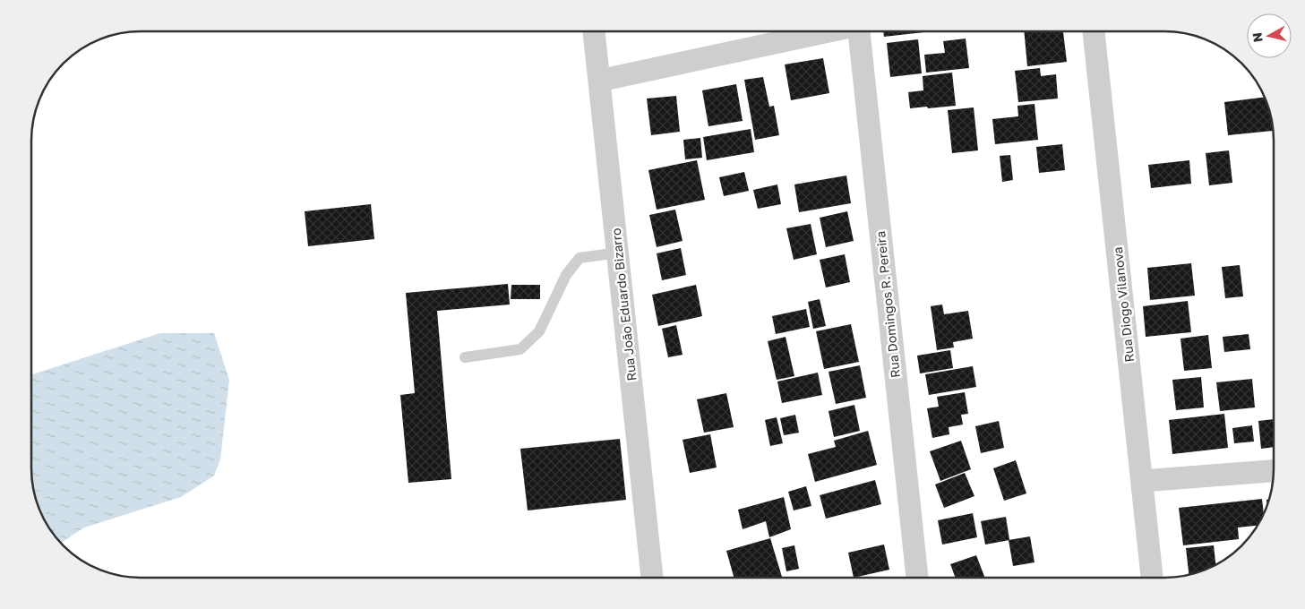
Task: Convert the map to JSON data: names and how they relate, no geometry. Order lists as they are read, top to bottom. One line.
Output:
{"streets":{"street":["Rua João Eduardo Bizarro","Rua Domingos R. Pereira","Rua Diogo Vilanova"]},"north":"left"}
